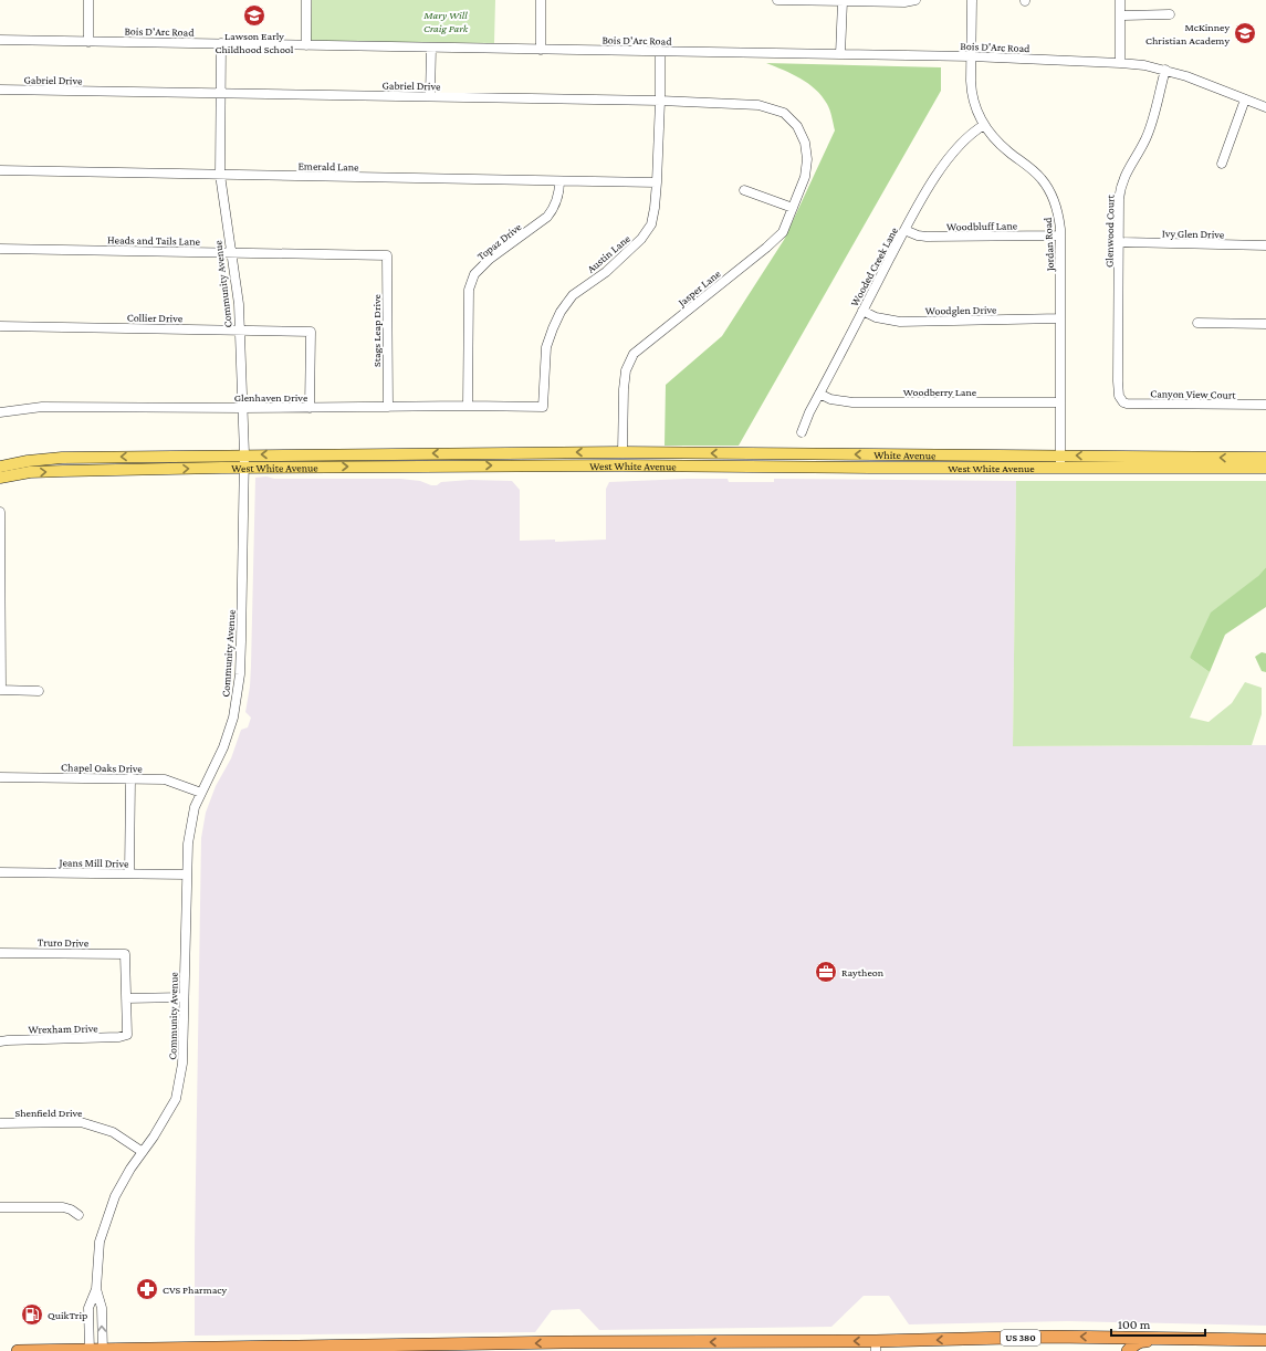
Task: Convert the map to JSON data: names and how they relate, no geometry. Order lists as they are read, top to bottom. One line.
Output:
{"streets":{"highway":["US 380"],"main road":["White Avenue","West White Avenue"],"street":["Bois D'Arc Road","Gabriel Drive","Emerald Lane","Woodbluff Lane","Glenwood Court","Ivy Glen Drive","Heads and Tails Lane","Topaz Drive","Jordan Road","Austin Lane","Wooded Creek Lane","Community Avenue","Jasper Lane","Woodglen Drive","Collier Drive","Stags Leap Drive","Woodberry Lane","Canyon View Court","Glenhaven Drive","Chapel Oaks Drive","Jeans Mill Drive","Truro Drive","Wrexham Drive","Shenfield Drive"]},"crossings":[["Bois D'Arc Road","Glenwood Court"],["Bois D'Arc Road","Jordan Road"],["Bois D'Arc Road","Austin Lane"],["Bois D'Arc Road","Community Avenue"],["Gabriel Drive","Austin Lane"],["Gabriel Drive","Community Avenue"],["Gabriel Drive","Jasper Lane"],["Emerald Lane","Topaz Drive"],["Emerald Lane","Austin Lane"],["Emerald Lane","Community Avenue"],["Woodbluff Lane","Jordan Road"],["Woodbluff Lane","Wooded Creek Lane"],["Glenwood Court","Ivy Glen Drive"],["Glenwood Court","Canyon View Court"],["Heads and Tails Lane","Community Avenue"],["Heads and Tails Lane","Stags Leap Drive"],["Topaz Drive","Glenhaven Drive"],["Jordan Road","Wooded Creek Lane"],["Jordan Road","Woodglen Drive"],["Jordan Road","Woodberry Lane"],["Jordan Road","White Avenue"],["Jordan Road","West White Avenue"],["Austin Lane","Glenhaven Drive"],["Wooded Creek Lane","Woodglen Drive"],["Wooded Creek Lane","Woodberry Lane"],["Community Avenue","Collier Drive"],["Community Avenue","Glenhaven Drive"],["Community Avenue","West White Avenue"],["Community Avenue","Chapel Oaks Drive"],["Community Avenue","Jeans Mill Drive"],["Community Avenue","Shenfield Drive"],["Community Avenue","US 380"],["Jasper Lane","White Avenue"],["Jasper Lane","West White Avenue"],["Collier Drive","Glenhaven Drive"],["Stags Leap Drive","Glenhaven Drive"],["White Avenue","West White Avenue"],["Truro Drive","Wrexham Drive"]],"one_way":["White Avenue"],"parks":["Mary Will Craig Park"],"places":{"school or university":["Lawson Early Childhood School","McKinney Christian Academy"],"office":["Raytheon"],"pharmacy":["CVS Pharmacy"],"fuel station":["QuikTrip"]},"scale_bar":"100 m"}
